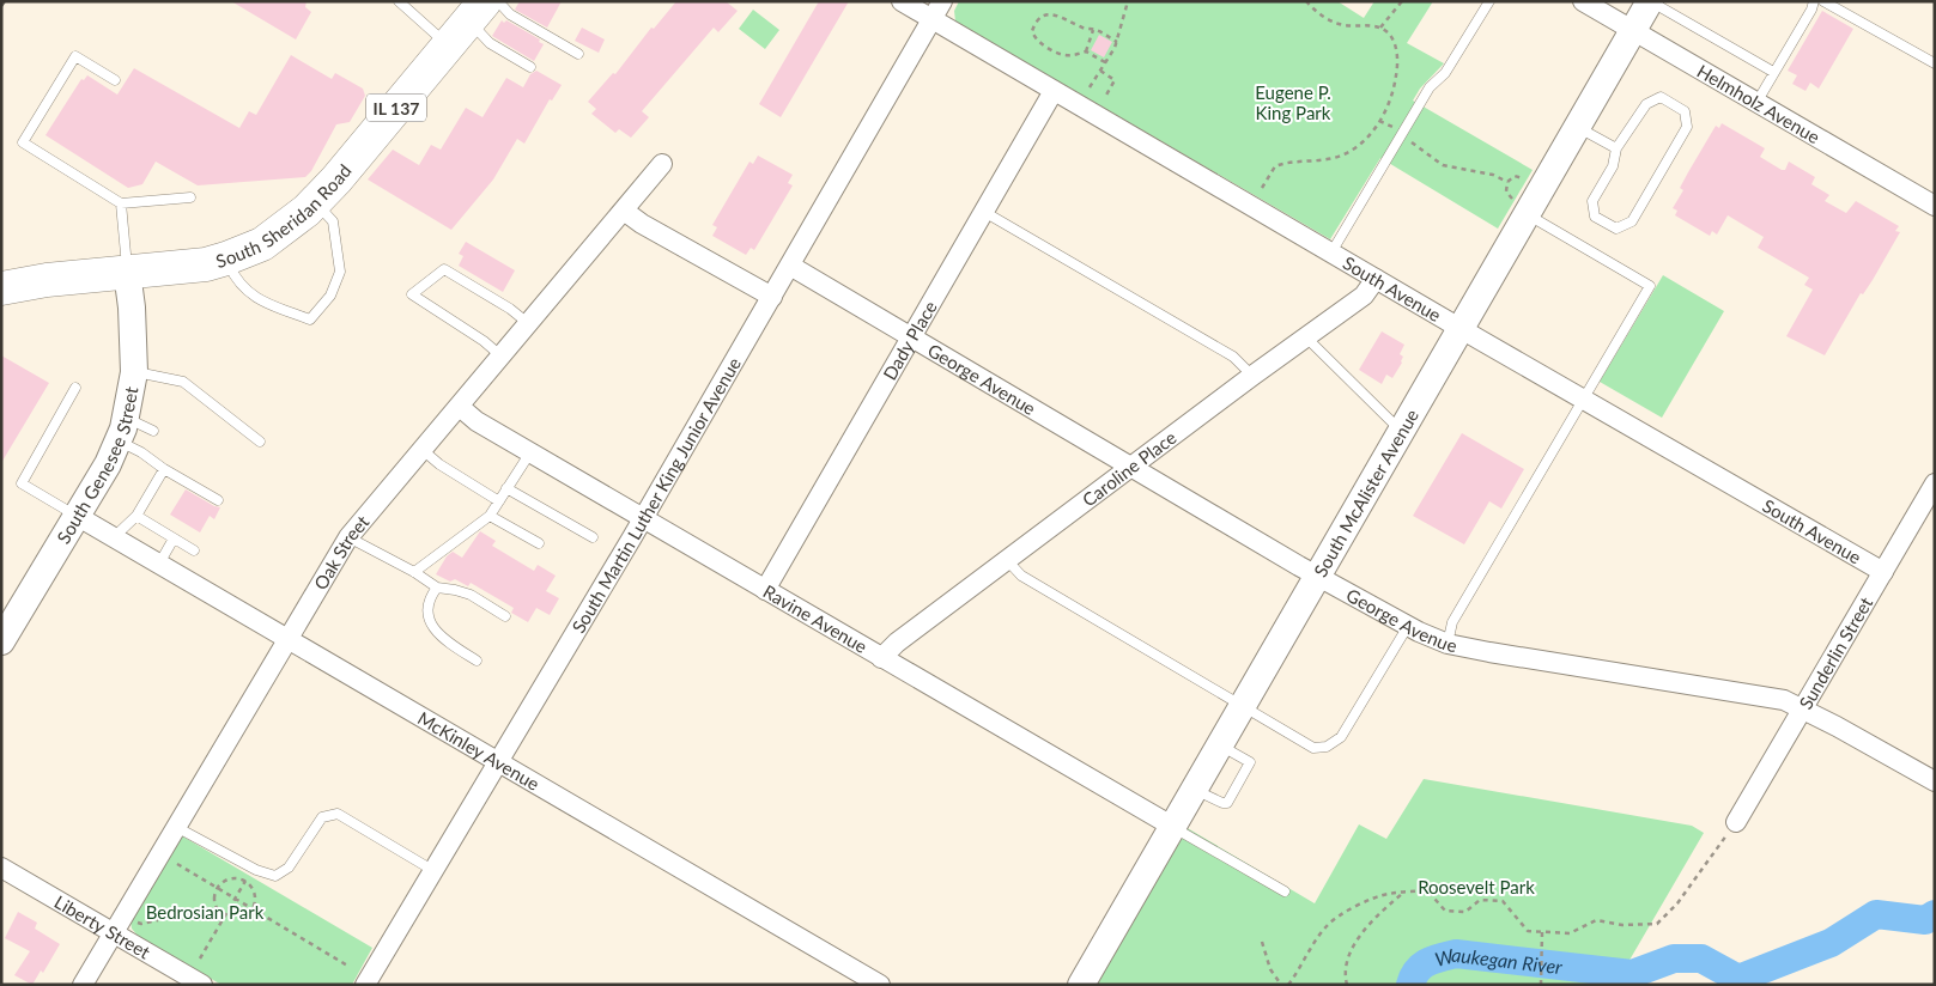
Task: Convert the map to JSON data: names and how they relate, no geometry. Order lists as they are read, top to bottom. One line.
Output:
{"streets":{"highway":["IL 137","South Sheridan Road"],"street":["Helmholz Avenue","South Avenue","Dady Place","George Avenue","South Genesee Street","Caroline Place","South McAlister Avenue","South Martin Luther King Junior Avenue","Oak Street","Ravine Avenue","Sunderlin Street","McKinley Avenue","Liberty Street"]},"crossings":[["Helmholz Avenue","South McAlister Avenue"],["South Sheridan Road","South Genesee Street"],["South Avenue","Dady Place"],["South Avenue","Caroline Place"],["South Avenue","South McAlister Avenue"],["South Avenue","South Martin Luther King Junior Avenue"],["South Avenue","Sunderlin Street"],["Dady Place","George Avenue"],["Dady Place","Ravine Avenue"],["George Avenue","Caroline Place"],["George Avenue","South McAlister Avenue"],["George Avenue","South Martin Luther King Junior Avenue"],["George Avenue","Sunderlin Street"],["South Genesee Street","McKinley Avenue"],["Caroline Place","Ravine Avenue"],["South McAlister Avenue","Ravine Avenue"],["South Martin Luther King Junior Avenue","Ravine Avenue"],["South Martin Luther King Junior Avenue","McKinley Avenue"],["Oak Street","Ravine Avenue"],["Oak Street","McKinley Avenue"],["Oak Street","Liberty Street"]],"water":["Waukegan River"],"parks":["Eugene P. King Park","Roosevelt Park","Bedrosian Park"]}
